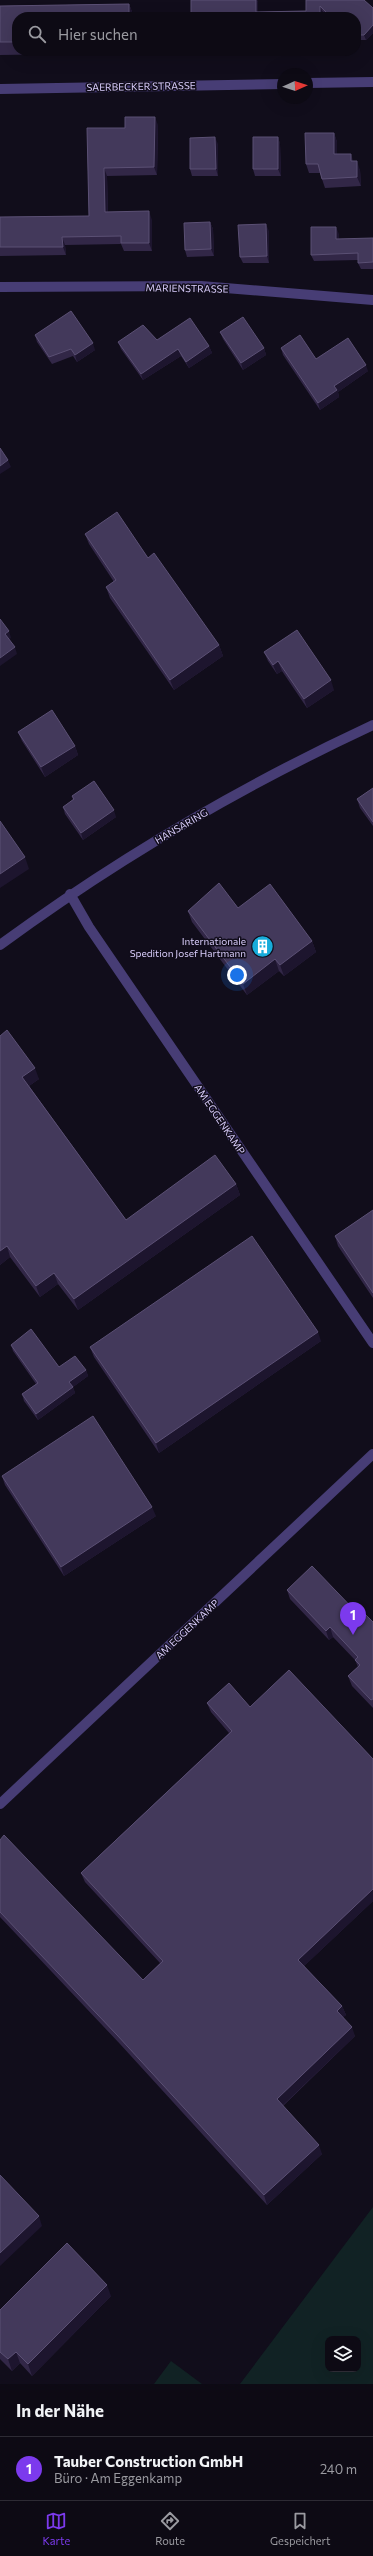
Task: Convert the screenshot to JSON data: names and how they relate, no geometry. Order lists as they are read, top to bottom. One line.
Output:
{"streets":{"street":["SAERBECKER STRASSE","MARIENSTRASSE","HANSARING","AM EGGENKAMP"]},"crossings":[["HANSARING","AM EGGENKAMP"]],"places":{"building":["Internationale Spedition Josef Hartmann"]},"north":"right","page":{"search":"Hier suchen","pins":"1","heading":"In der Nähe","list":[{"mark":"1","name":"Tauber Construction GmbH","note":"Büro · Am Eggenkamp","value":"240 m"}],"nav":["Karte","Route","Gespeichert"]}}
